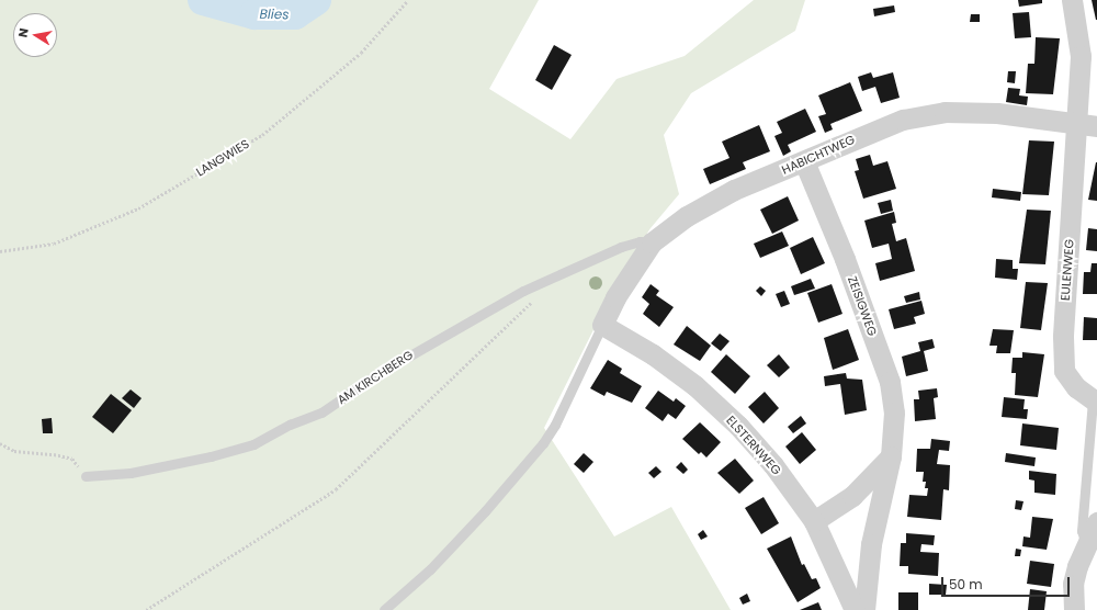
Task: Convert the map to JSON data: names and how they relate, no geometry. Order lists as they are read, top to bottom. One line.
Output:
{"streets":{"street":["HABICHTWEG","EULENWEG","ZEISIGWEG","ELSTERNWEG"],"lane":["AM KIRCHBERG"],"path":["LANGWIES"]},"crossings":[["HABICHTWEG","EULENWEG"],["HABICHTWEG","ZEISIGWEG"],["HABICHTWEG","AM KIRCHBERG"],["HABICHTWEG","ELSTERNWEG"]],"water":["Blies"],"scale_bar":"50 m","north":"left"}
